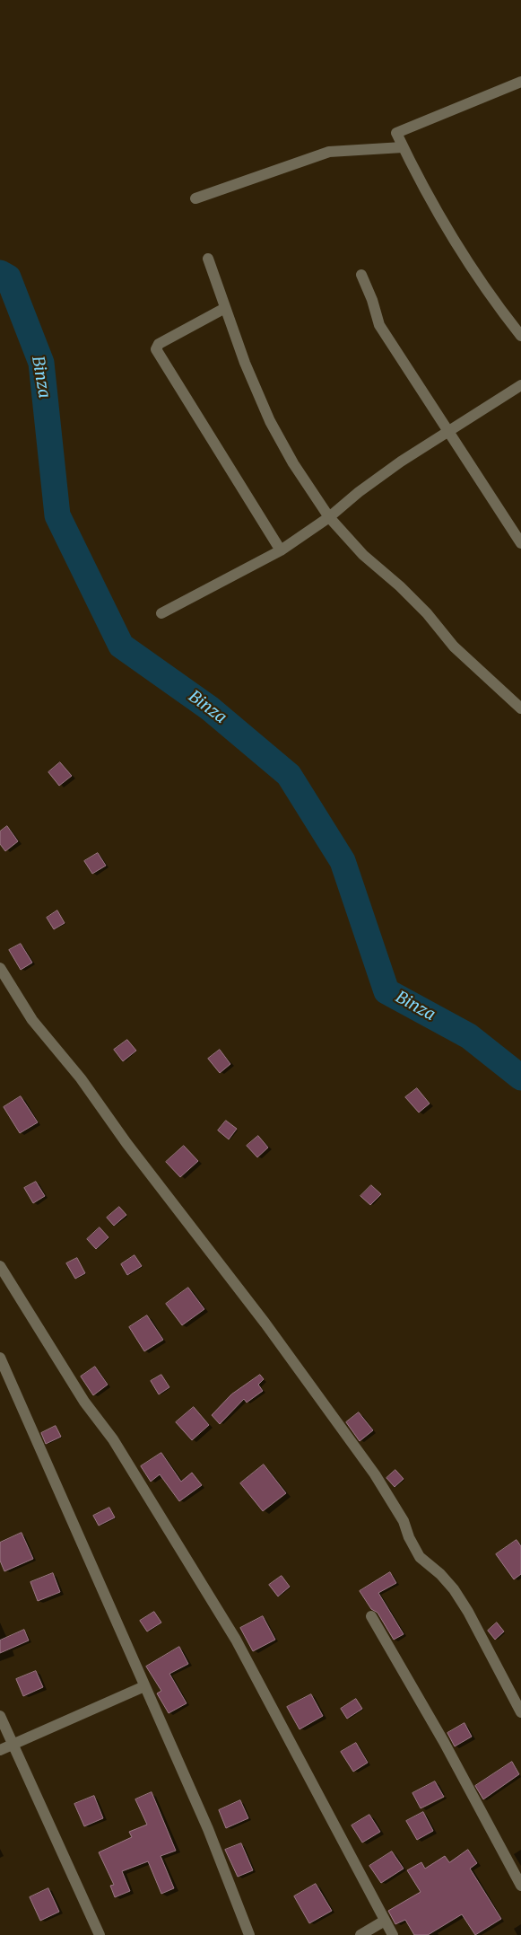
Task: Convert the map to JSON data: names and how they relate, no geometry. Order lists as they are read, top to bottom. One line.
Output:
{"water":["Binza"]}
